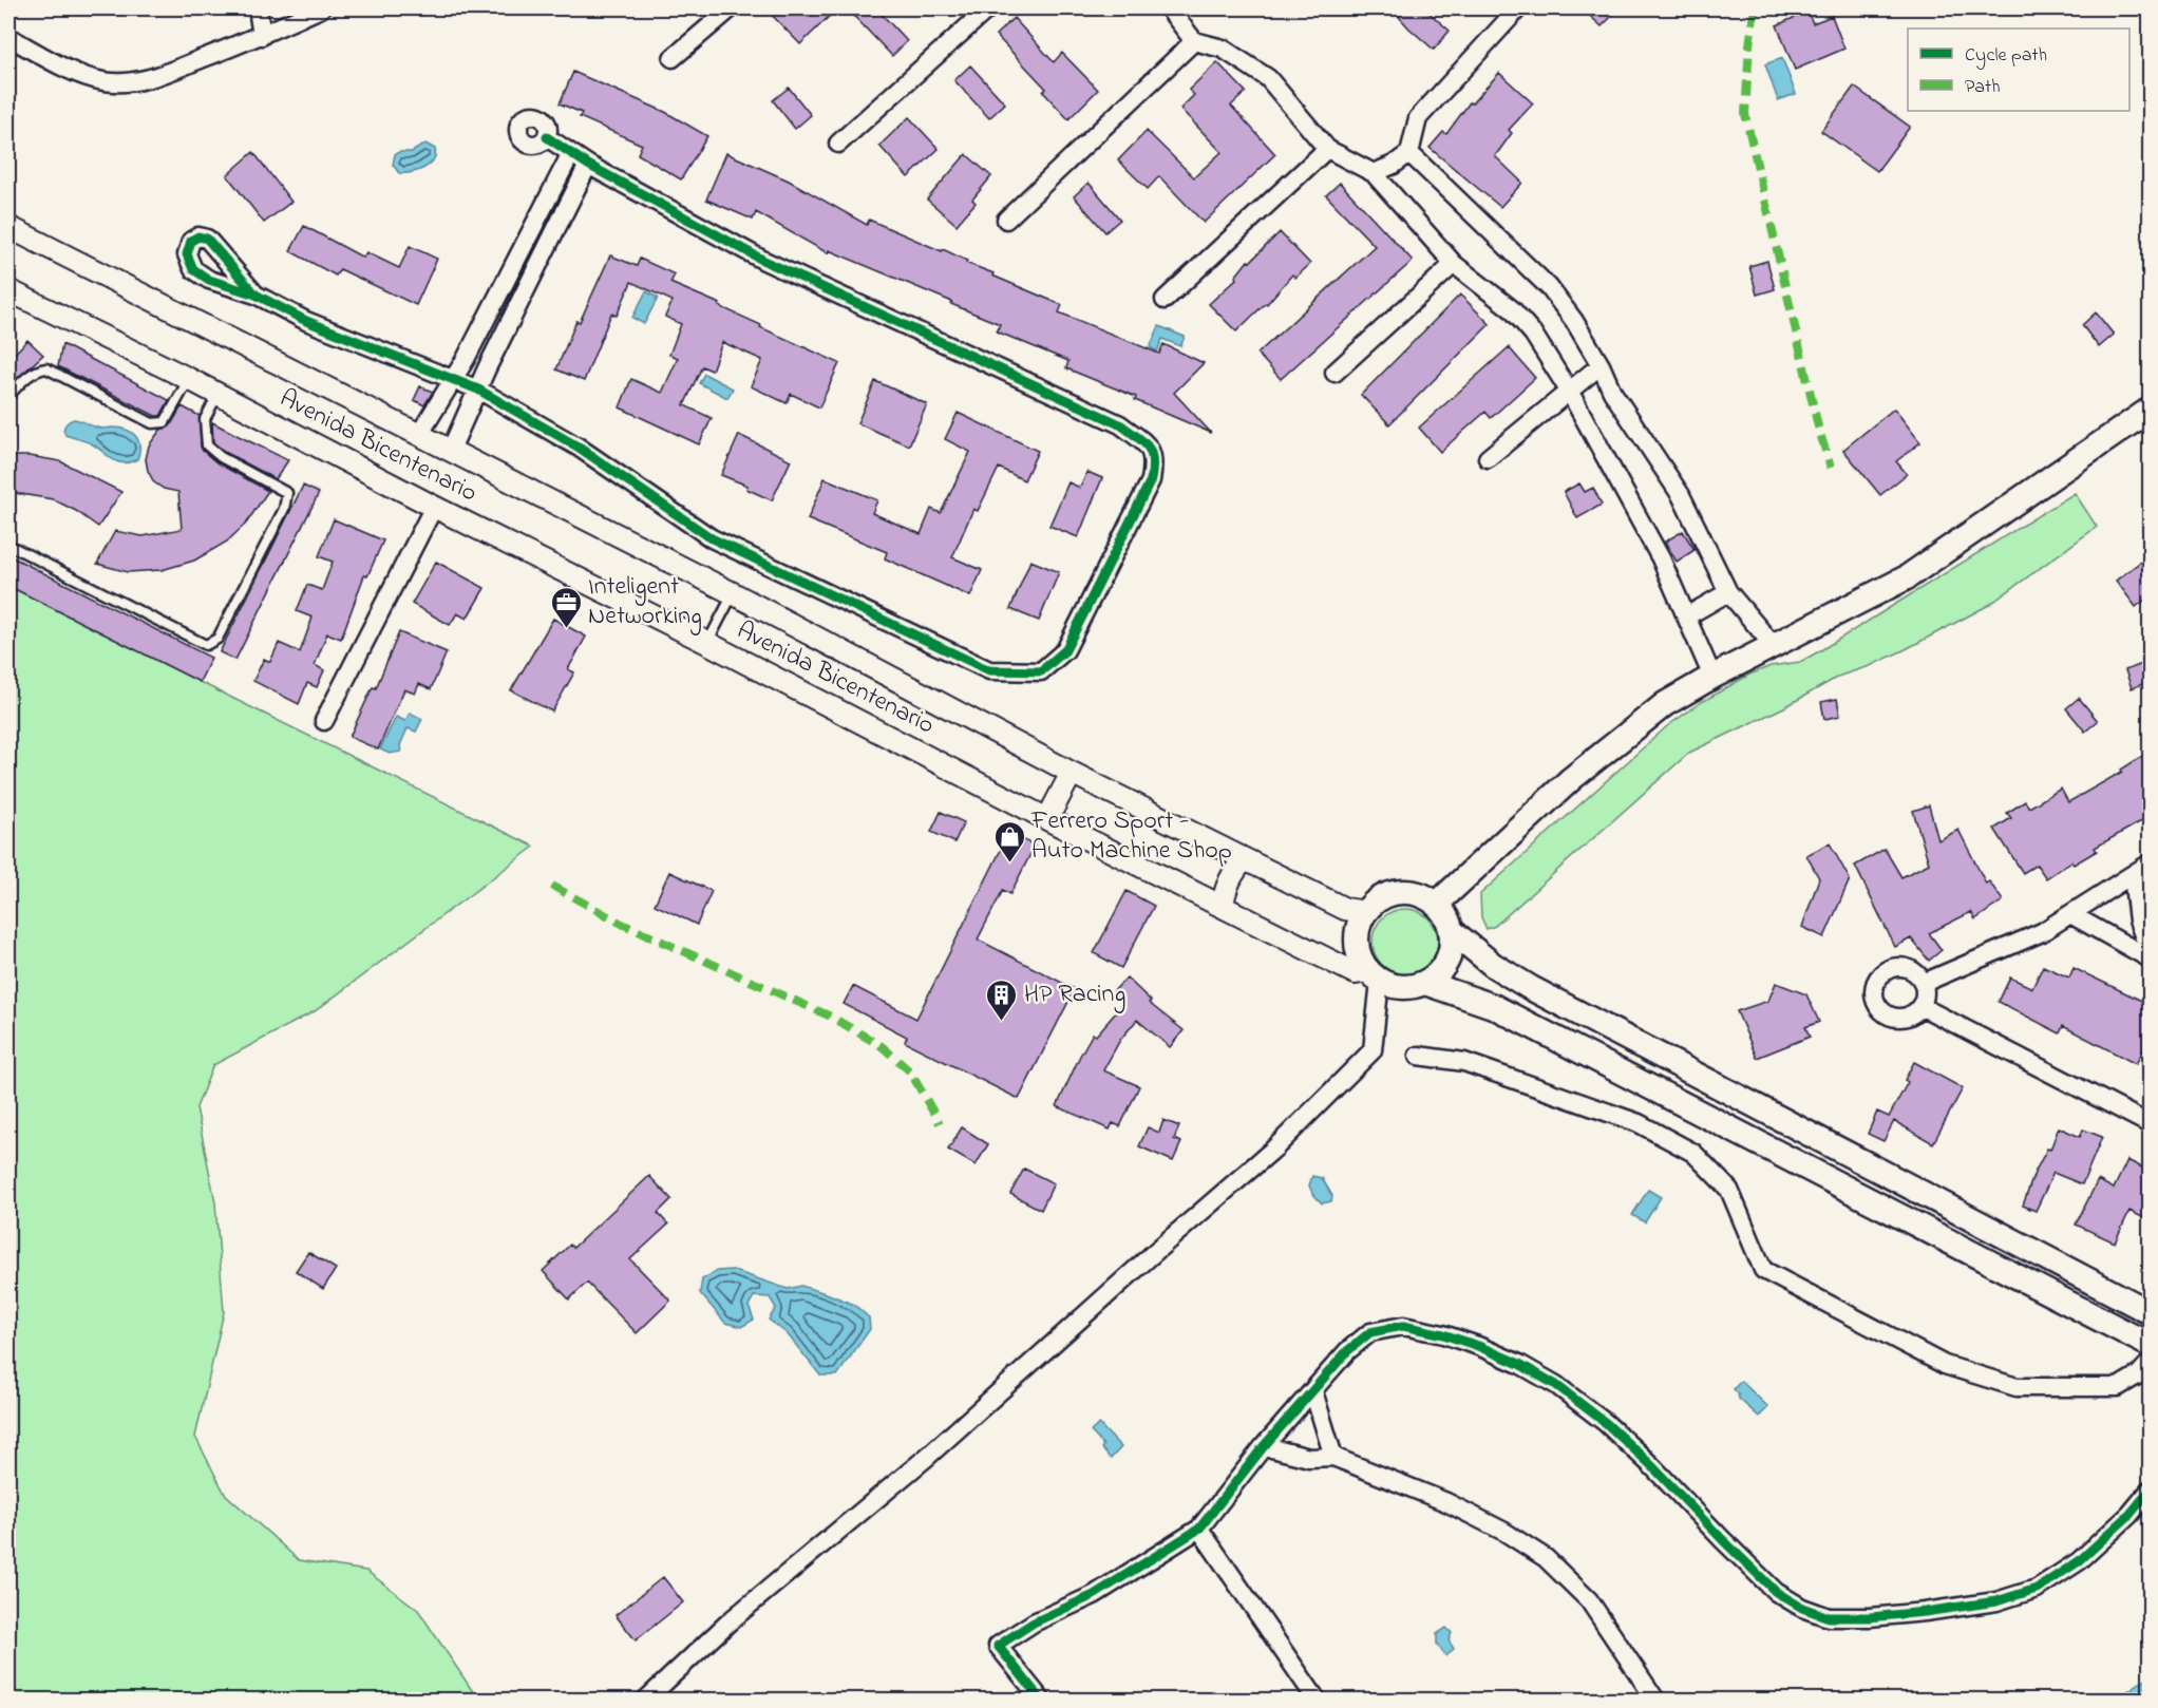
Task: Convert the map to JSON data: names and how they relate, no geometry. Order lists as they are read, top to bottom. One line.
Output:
{"streets":{"street":["Avenida Bicentenario"]},"places":{"office":["Inteligent Networking"],"shop":["Ferrero Sport - Auto Machine Shop"],"building":["HP Racing"]},"legend":["Cycle path","Path"]}
